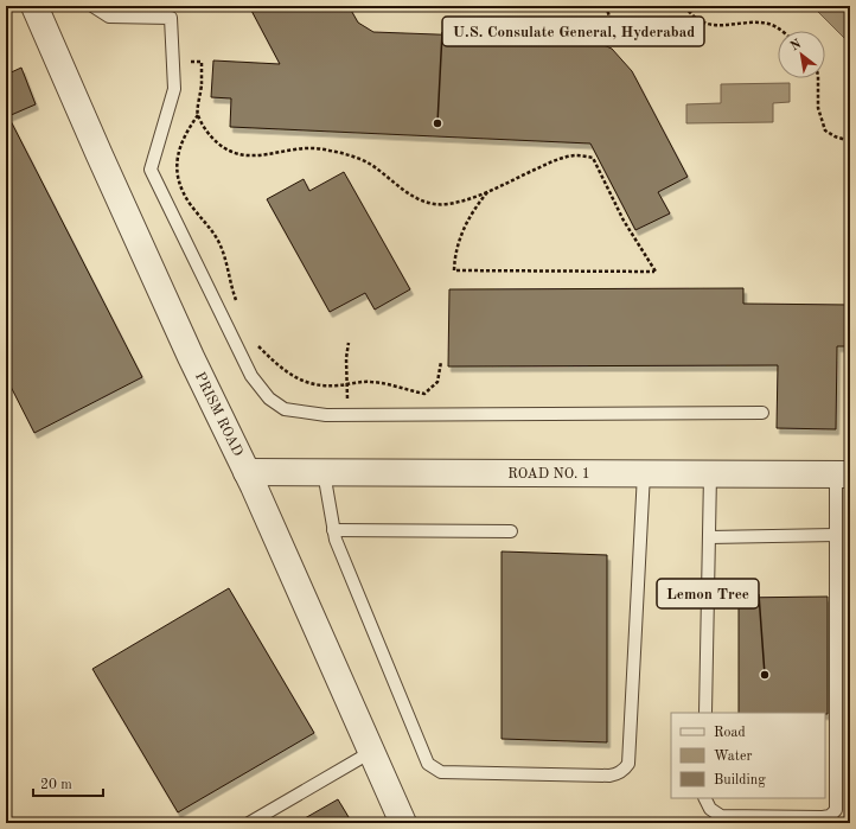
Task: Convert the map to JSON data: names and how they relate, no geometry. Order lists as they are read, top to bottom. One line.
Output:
{"streets":{"street":["PRISM ROAD","ROAD NO. 1"]},"crossings":[["PRISM ROAD","ROAD NO. 1"]],"places":["U.S. Consulate General, Hyderabad","Lemon Tree"],"legend":["Road","Water","Building"],"scale_bar":"20 m","north":"top left"}
